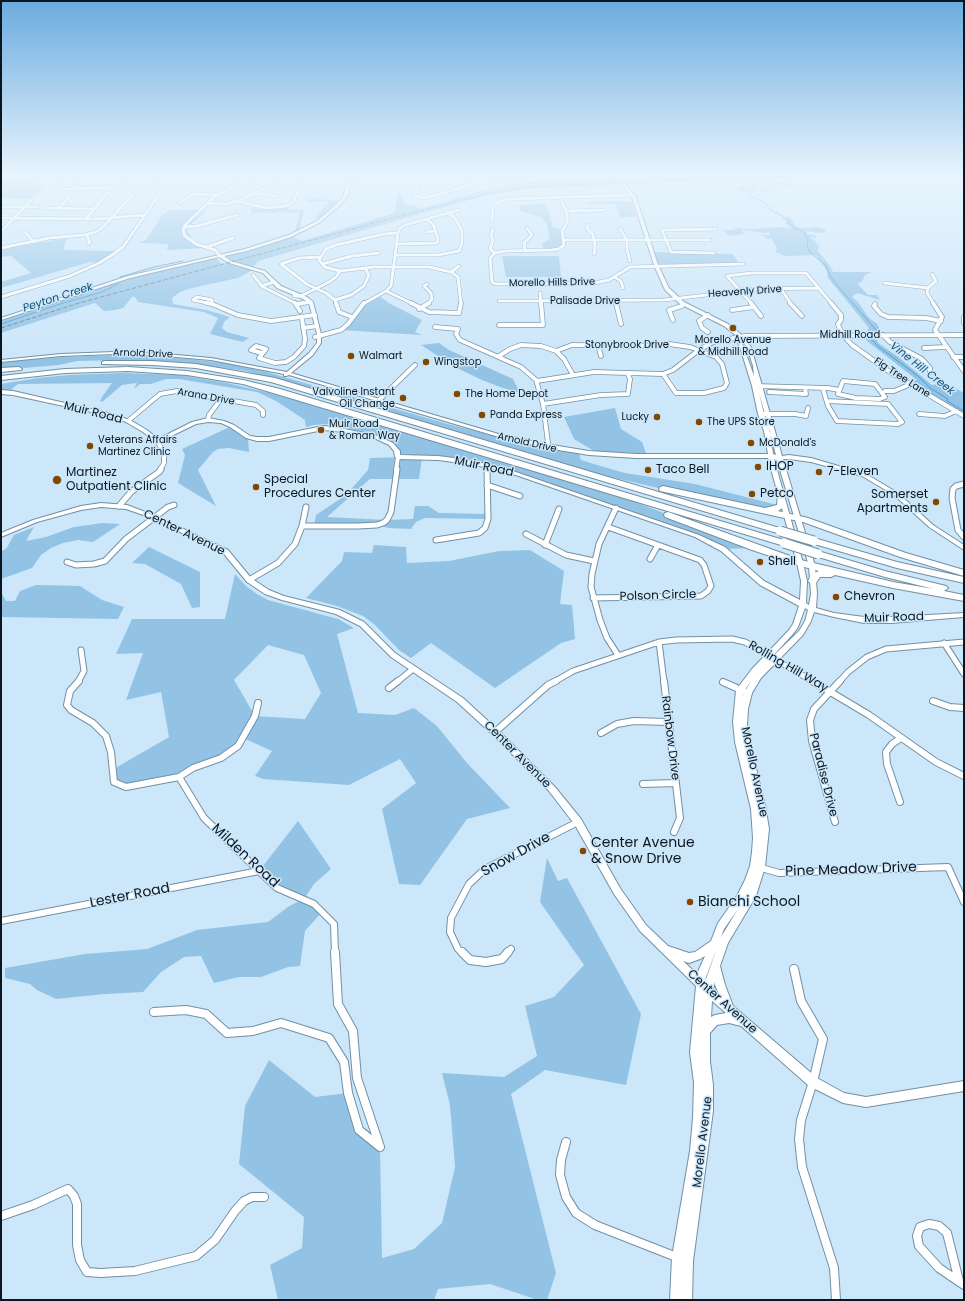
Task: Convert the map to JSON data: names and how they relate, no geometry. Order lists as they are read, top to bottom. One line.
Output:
{"streets":{"street":["Morello Hills Drive","Heavenly Drive","Palisade Drive","Midhill Road","Stonybrook Drive","Arnold Drive","Fig Tree Lane","Arana Drive","Muir Road","Center Avenue","Polson Circle","Rolling Hill Way","Rainbow Drive","Morello Avenue","Paradise Drive","Snow Drive","Milden Road","Pine Meadow Drive","Lester Road"]},"crossings":[["Morello Hills Drive","Morello Avenue"],["Heavenly Drive","Palisade Drive"],["Heavenly Drive","Morello Avenue"],["Palisade Drive","Morello Avenue"],["Midhill Road","Stonybrook Drive"],["Midhill Road","Fig Tree Lane"],["Midhill Road","Morello Avenue"],["Arnold Drive","Morello Avenue"],["Arana Drive","Muir Road"],["Muir Road","Morello Avenue"],["Center Avenue","Rolling Hill Way"],["Center Avenue","Morello Avenue"],["Center Avenue","Snow Drive"],["Rolling Hill Way","Rainbow Drive"],["Rolling Hill Way","Morello Avenue"],["Rolling Hill Way","Paradise Drive"],["Morello Avenue","Pine Meadow Drive"],["Milden Road","Lester Road"]],"water":["Peyton Creek","Vine Hill Creek"],"places":["Morello Avenue & Midhill Road","Walmart","Wingstop","The Home Depot","Valvoline Instant Oil Change","Panda Express","Lucky","The UPS Store","Muir Road & Roman Way","McDonald's","Veterans Affairs Martinez Clinic","IHOP","Taco Bell","7-Eleven","Martinez Outpatient Clinic","Special Procedures Center","Petco","Somerset Apartments","Shell","Chevron","Center Avenue & Snow Drive","Bianchi School"]}
